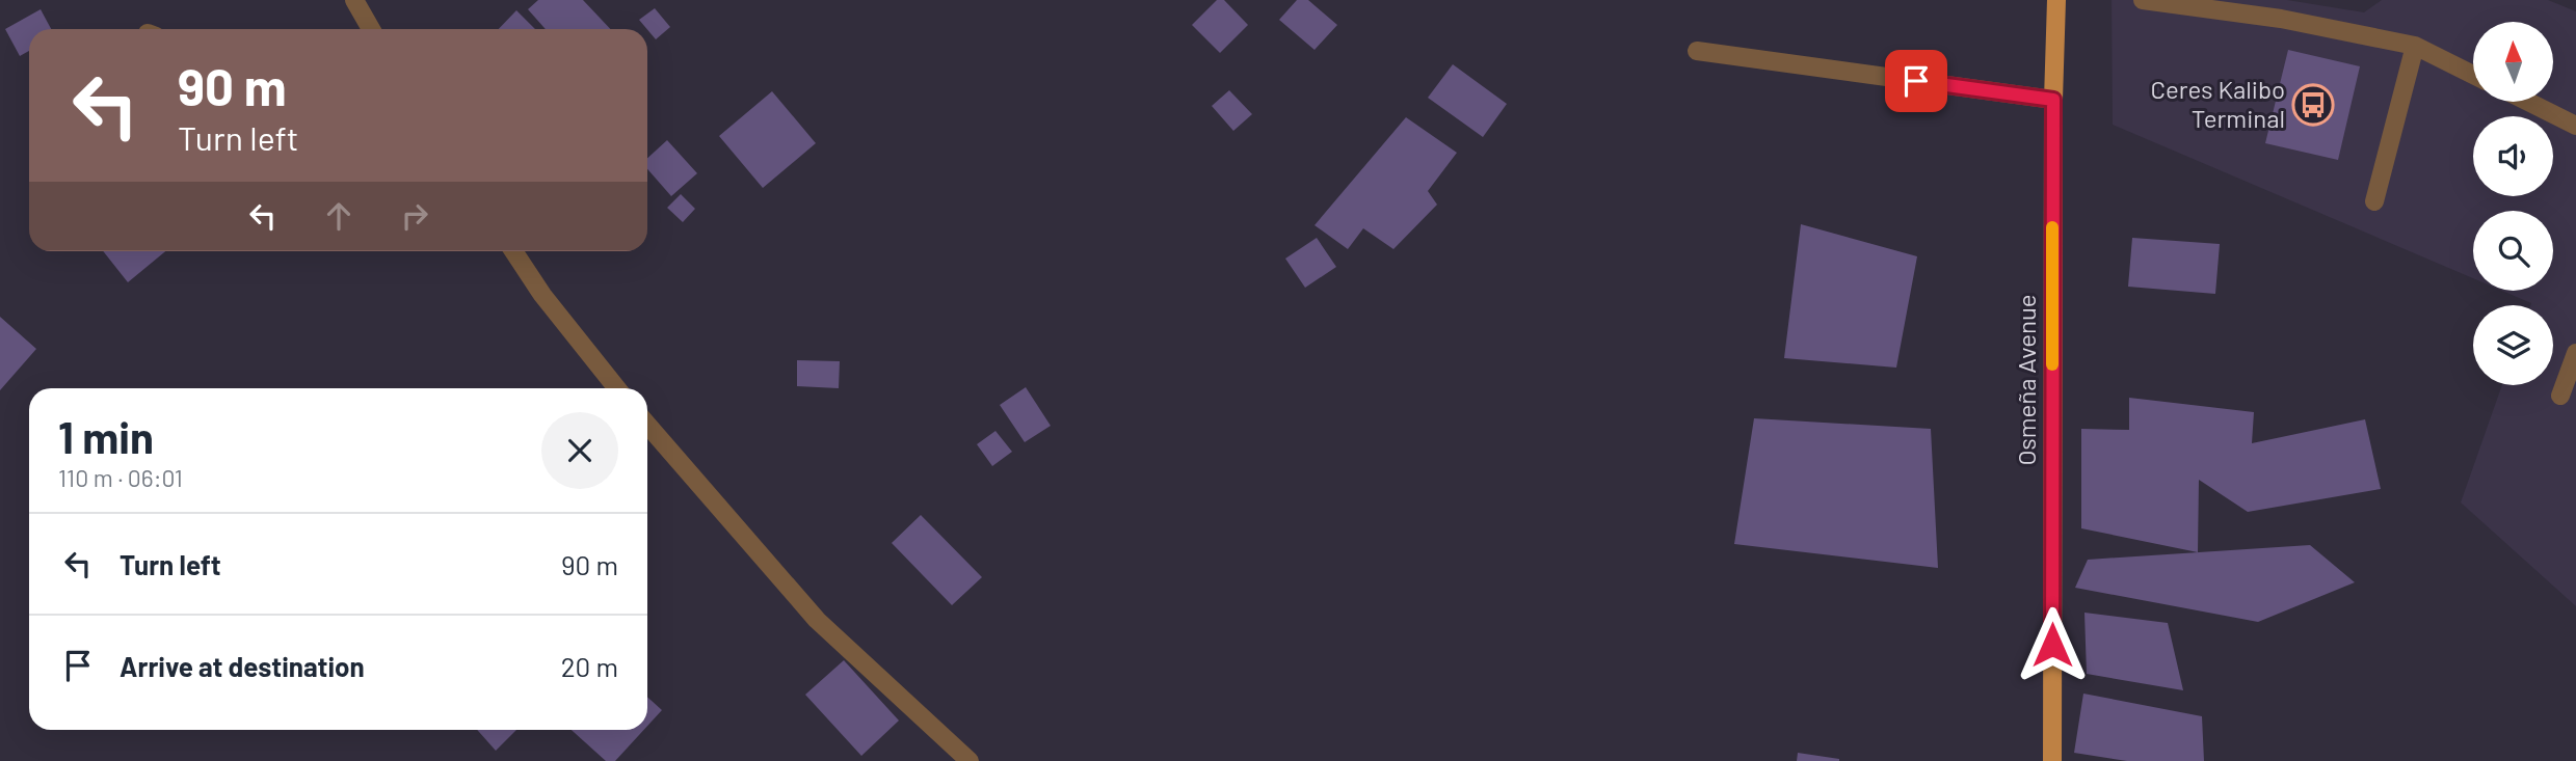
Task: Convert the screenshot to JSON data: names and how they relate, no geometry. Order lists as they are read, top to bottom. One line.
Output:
{"streets":{"main road":["Osmeña Avenue"]},"places":{"bus stop":["Ceres Kalibo Terminal"]},"north":"top","page":{"turn":["90 m","Turn left"],"heading":["1 min","110 m · 06:01"],"list":[{"name":"Turn left","value":"90 m"},{"name":"Arrive at destination","value":"20 m"}]}}
